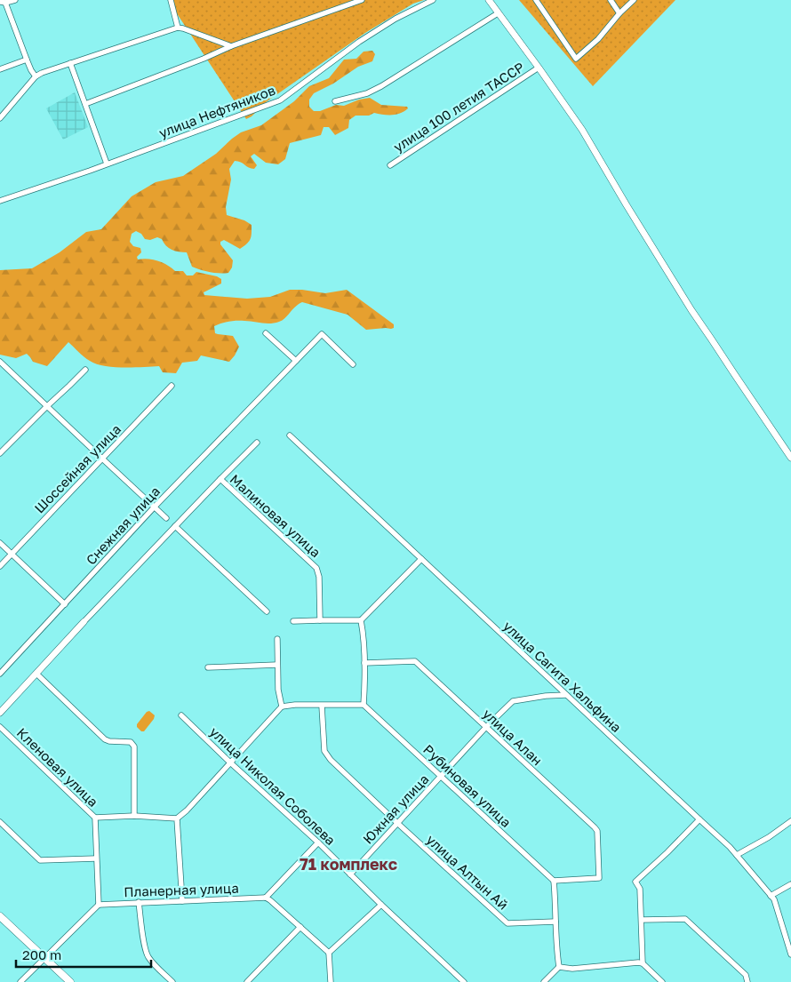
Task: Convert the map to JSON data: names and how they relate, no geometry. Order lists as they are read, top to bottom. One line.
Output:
{"streets":{"street":["улица 100 летия ТАССР","улица Нефтяников","Шоссейная улица","Малиновая улица","Снежная улица","улица Сагита Хальфина","улица Алан","Кленовая улица","улица Николая Соболева","Рубиновая улица","Южная улица","улица Алтын Ай","Планерная улица"]},"crossings":[["улица Сагита Хальфина","Южная улица"],["улица Алан","Рубиновая улица"],["улица Алан","Южная улица"],["Кленовая улица","Планерная улица"],["улица Николая Соболева","Южная улица"],["Рубиновая улица","Южная улица"],["Южная улица","улица Алтын Ай"]],"districts":["71 комплекс"],"scale_bar":"200 m"}
